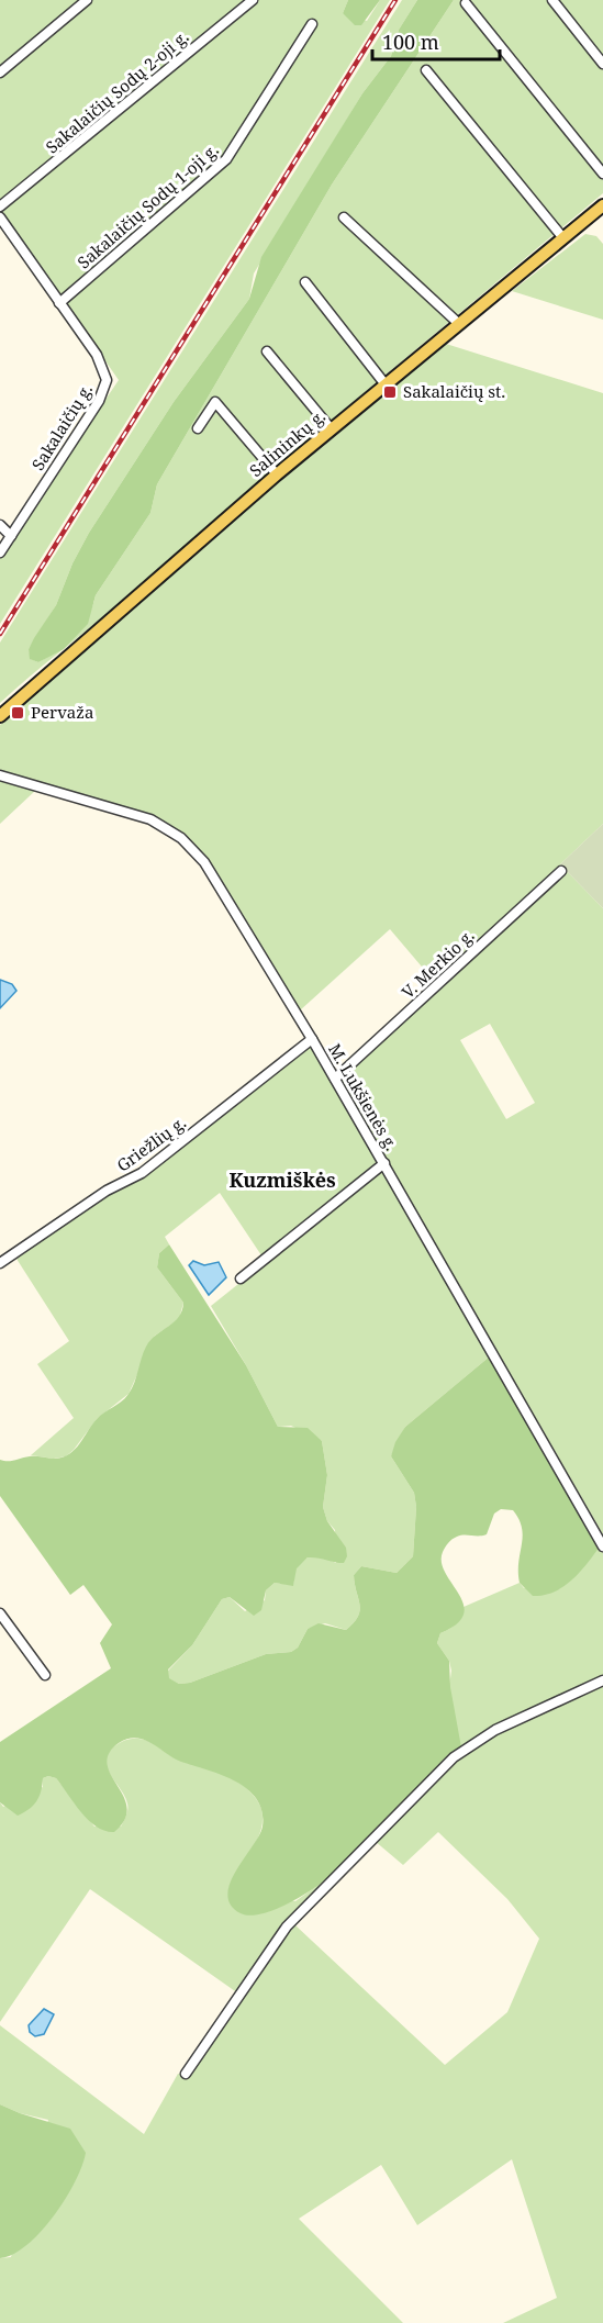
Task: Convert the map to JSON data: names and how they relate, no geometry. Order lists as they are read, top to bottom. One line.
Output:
{"streets":{"main road":["Salininkų g."],"street":["Sakalaičių Sodų 2-oji g.","Sakalaičių Sodų 1-oji g.","Sakalaičių g.","V. Merkio g.","M. Lukšienės g.","Griežlių g."]},"crossings":[["Sakalaičių Sodų 1-oji g.","Sakalaičių g."],["V. Merkio g.","M. Lukšienės g."],["M. Lukšienės g.","Griežlių g."]],"districts":["Kuzmiškės"],"places":{"transit":["Sakalaičių st.","Pervaža"]},"scale_bar":"100 m"}
